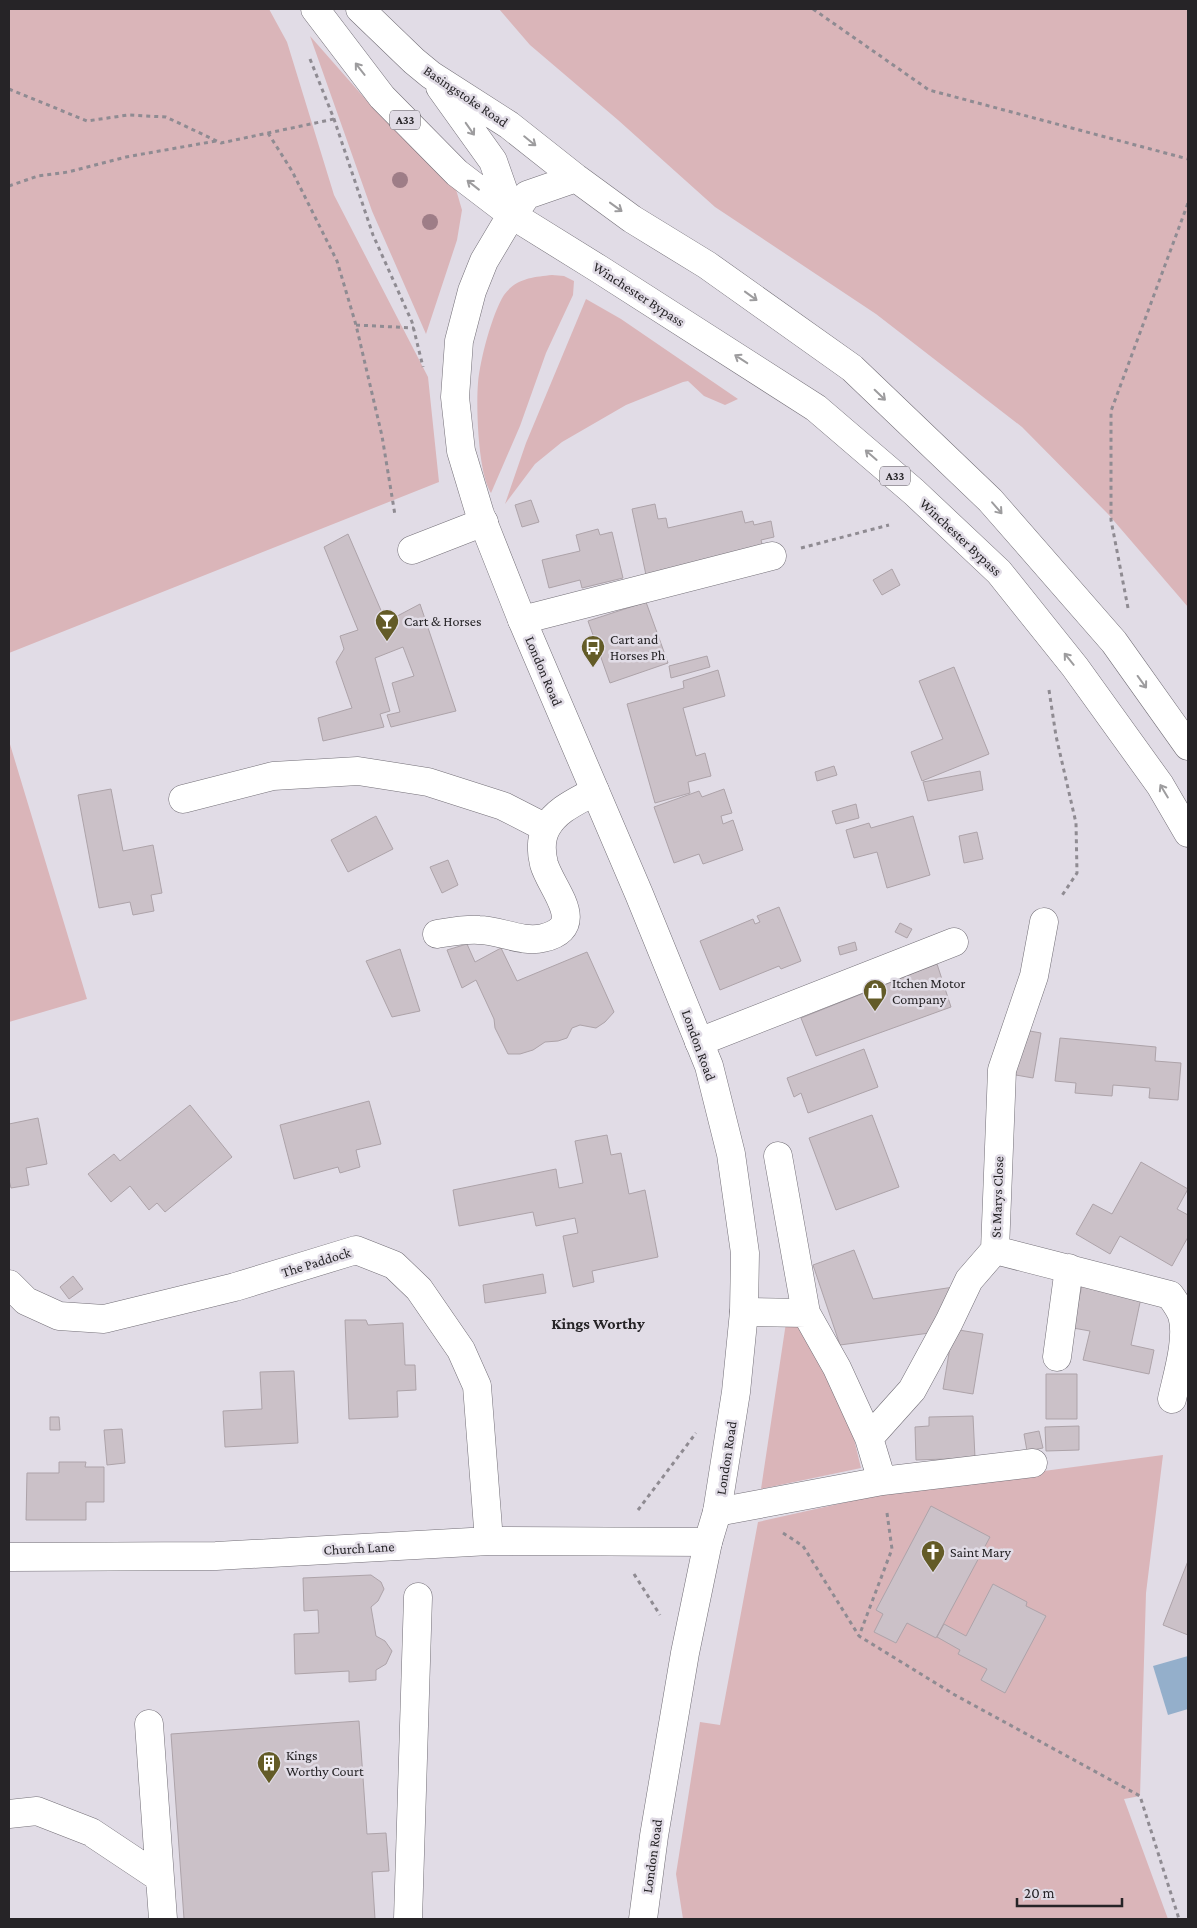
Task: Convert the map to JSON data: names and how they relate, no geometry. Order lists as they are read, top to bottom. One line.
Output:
{"streets":{"main road":["Basingstoke Road","A33","Winchester Bypass","London Road","St Marys Close","The Paddock","Church Lane"]},"crossings":[["Basingstoke Road","London Road"],["A33","Winchester Bypass"],["A33","London Road"],["Winchester Bypass","London Road"],["London Road","Church Lane"],["The Paddock","Church Lane"]],"districts":["Kings Worthy"],"places":{"bar":["Cart & Horses"],"bus stop":["Cart and Horses Ph"],"shop":["Itchen Motor Company"],"church":["Saint Mary"],"building":["Kings Worthy Court"]},"scale_bar":"20 m"}
